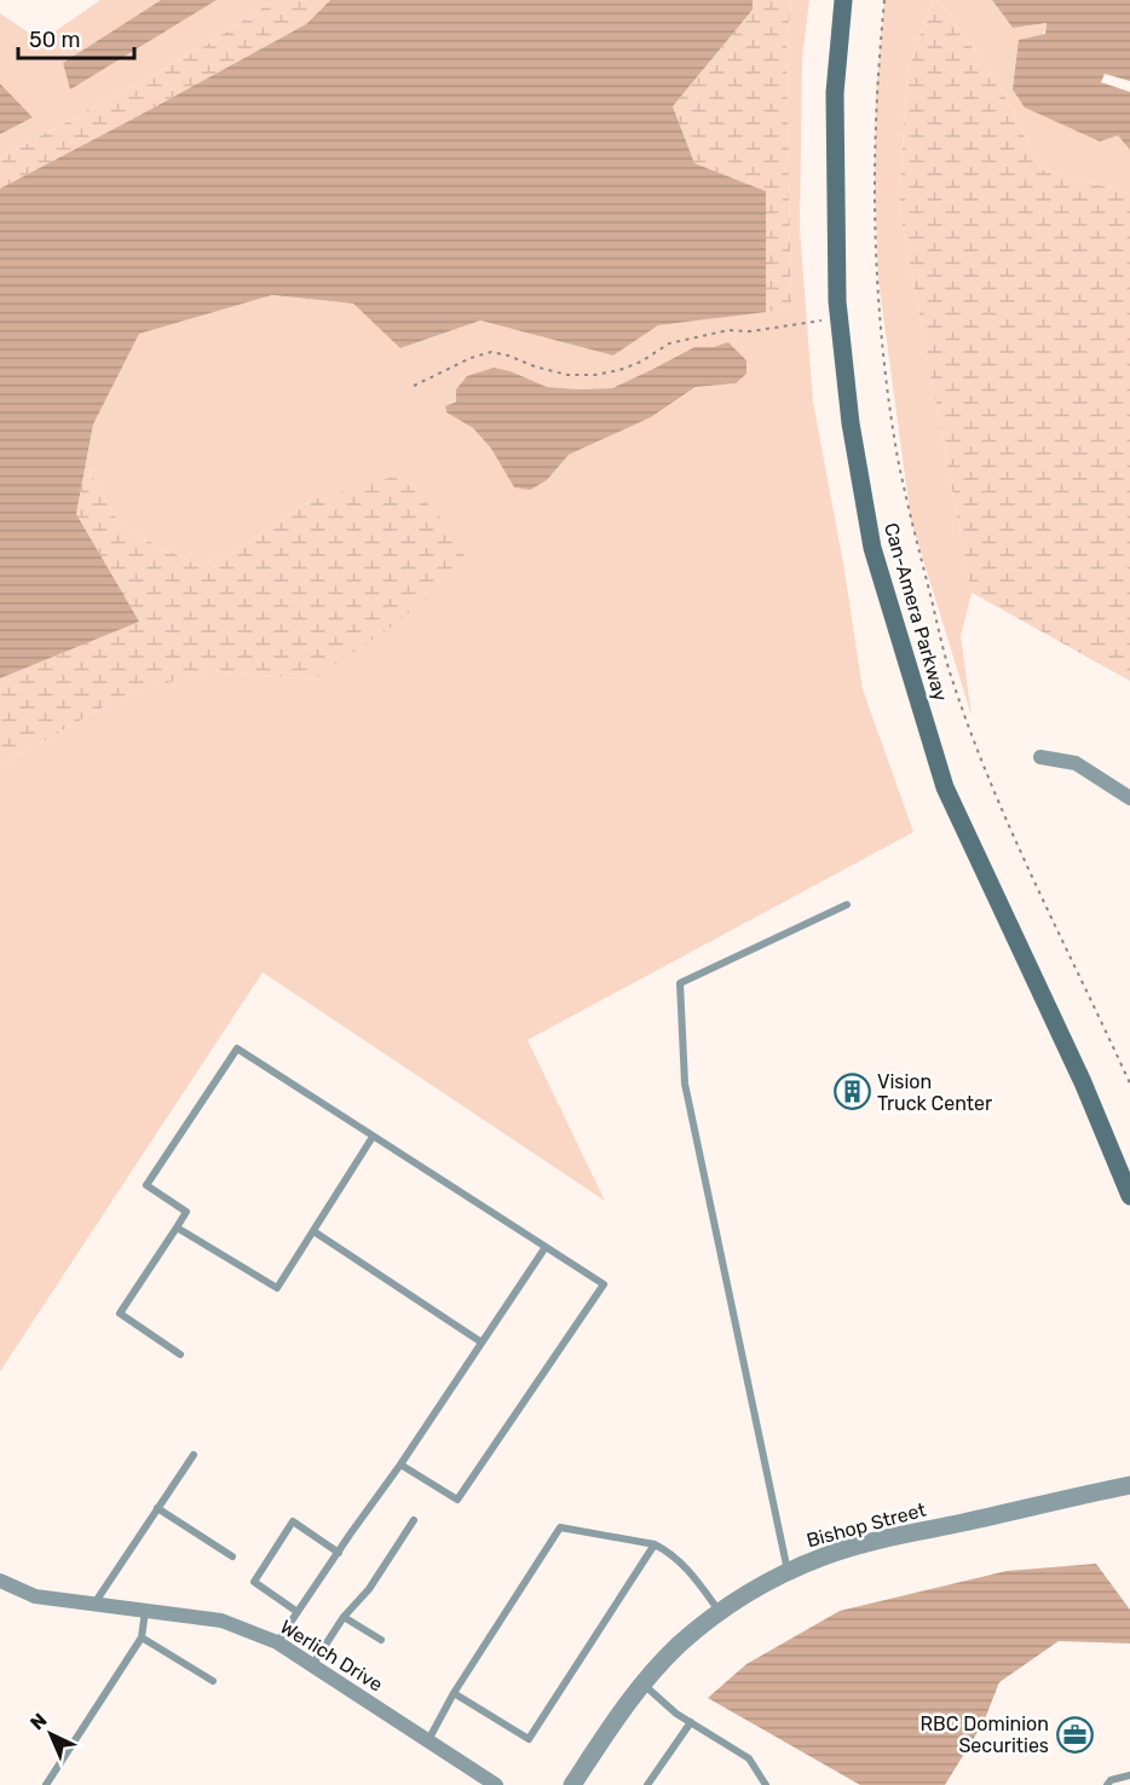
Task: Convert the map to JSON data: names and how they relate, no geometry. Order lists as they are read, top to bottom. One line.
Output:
{"streets":{"main road":["Can-Amera Parkway"],"street":["Bishop Street","Werlich Drive"]},"places":{"building":["Vision Truck Center"],"office":["RBC Dominion Securities"]},"scale_bar":"50 m","north":"top left"}
